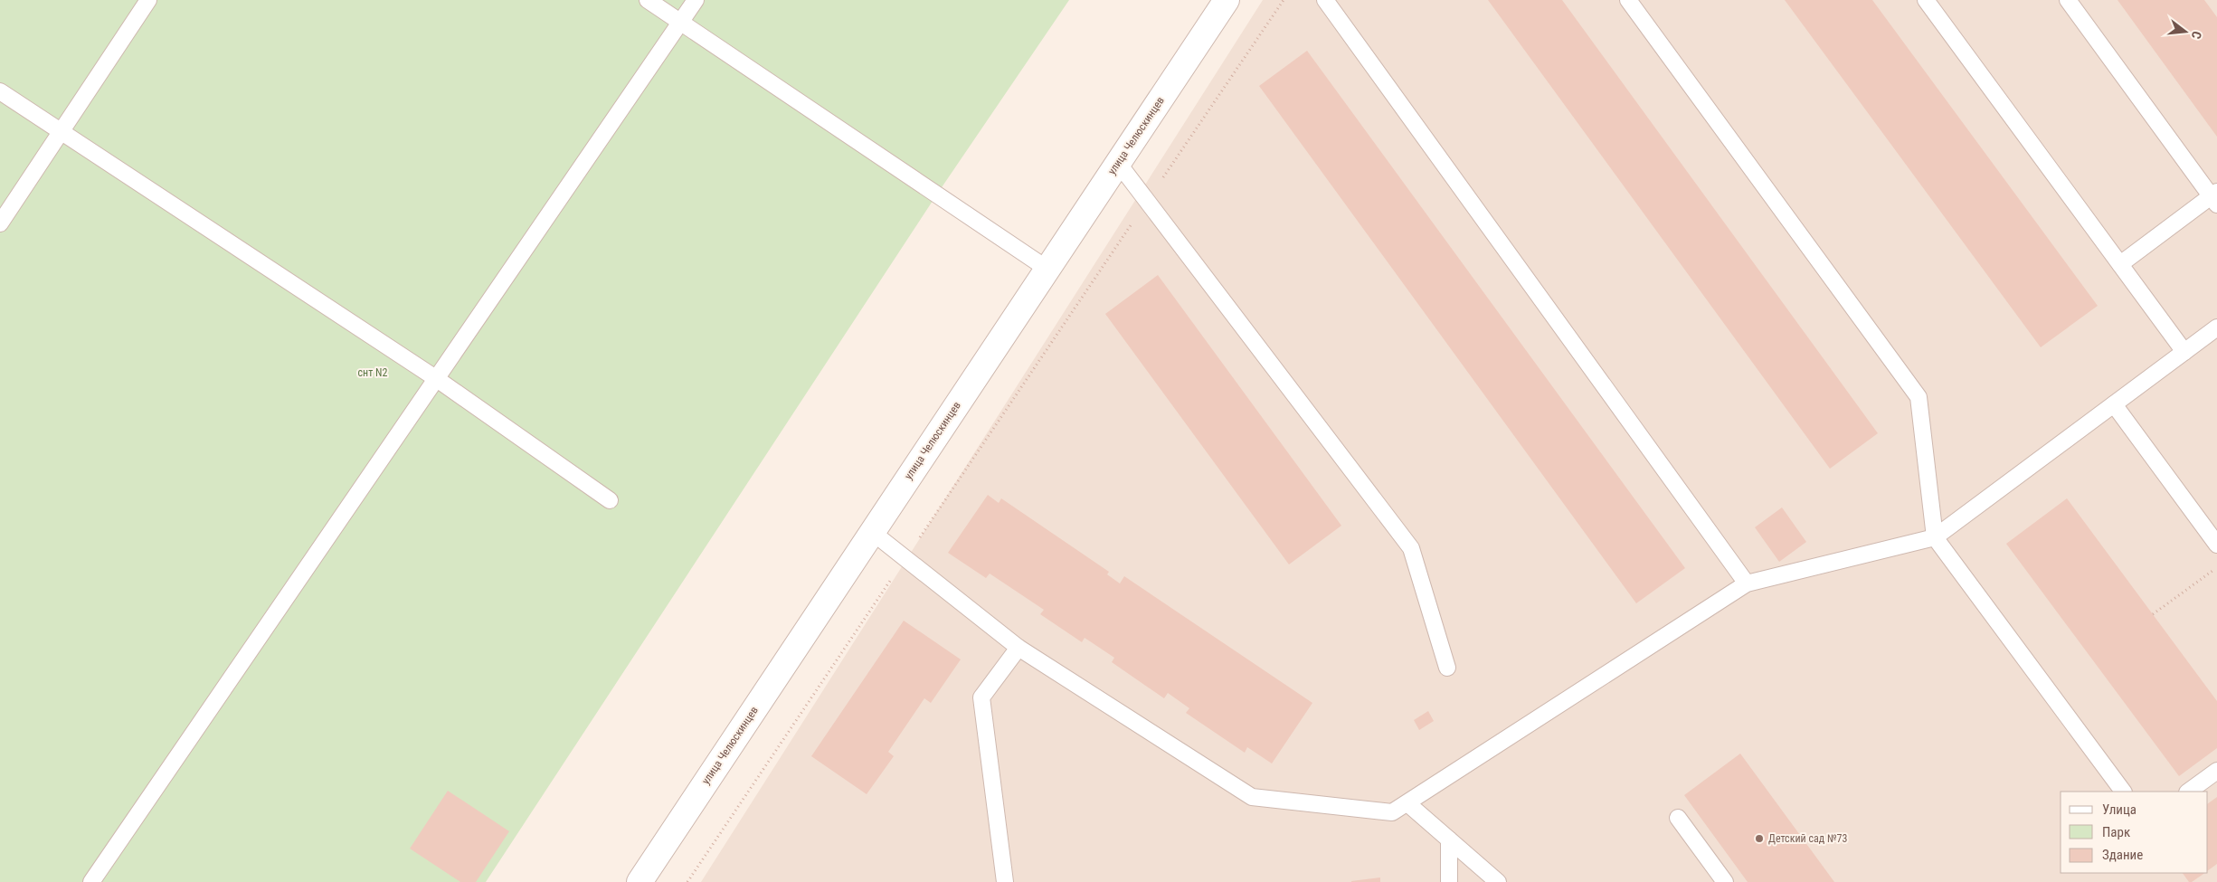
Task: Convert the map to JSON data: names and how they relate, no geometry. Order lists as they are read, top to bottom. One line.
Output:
{"streets":{"street":["улица Челюскинцев"]},"parks":["снт N2"],"places":["Детский сад №73"],"legend":["Улица","Парк","Здание"],"north":"right"}
